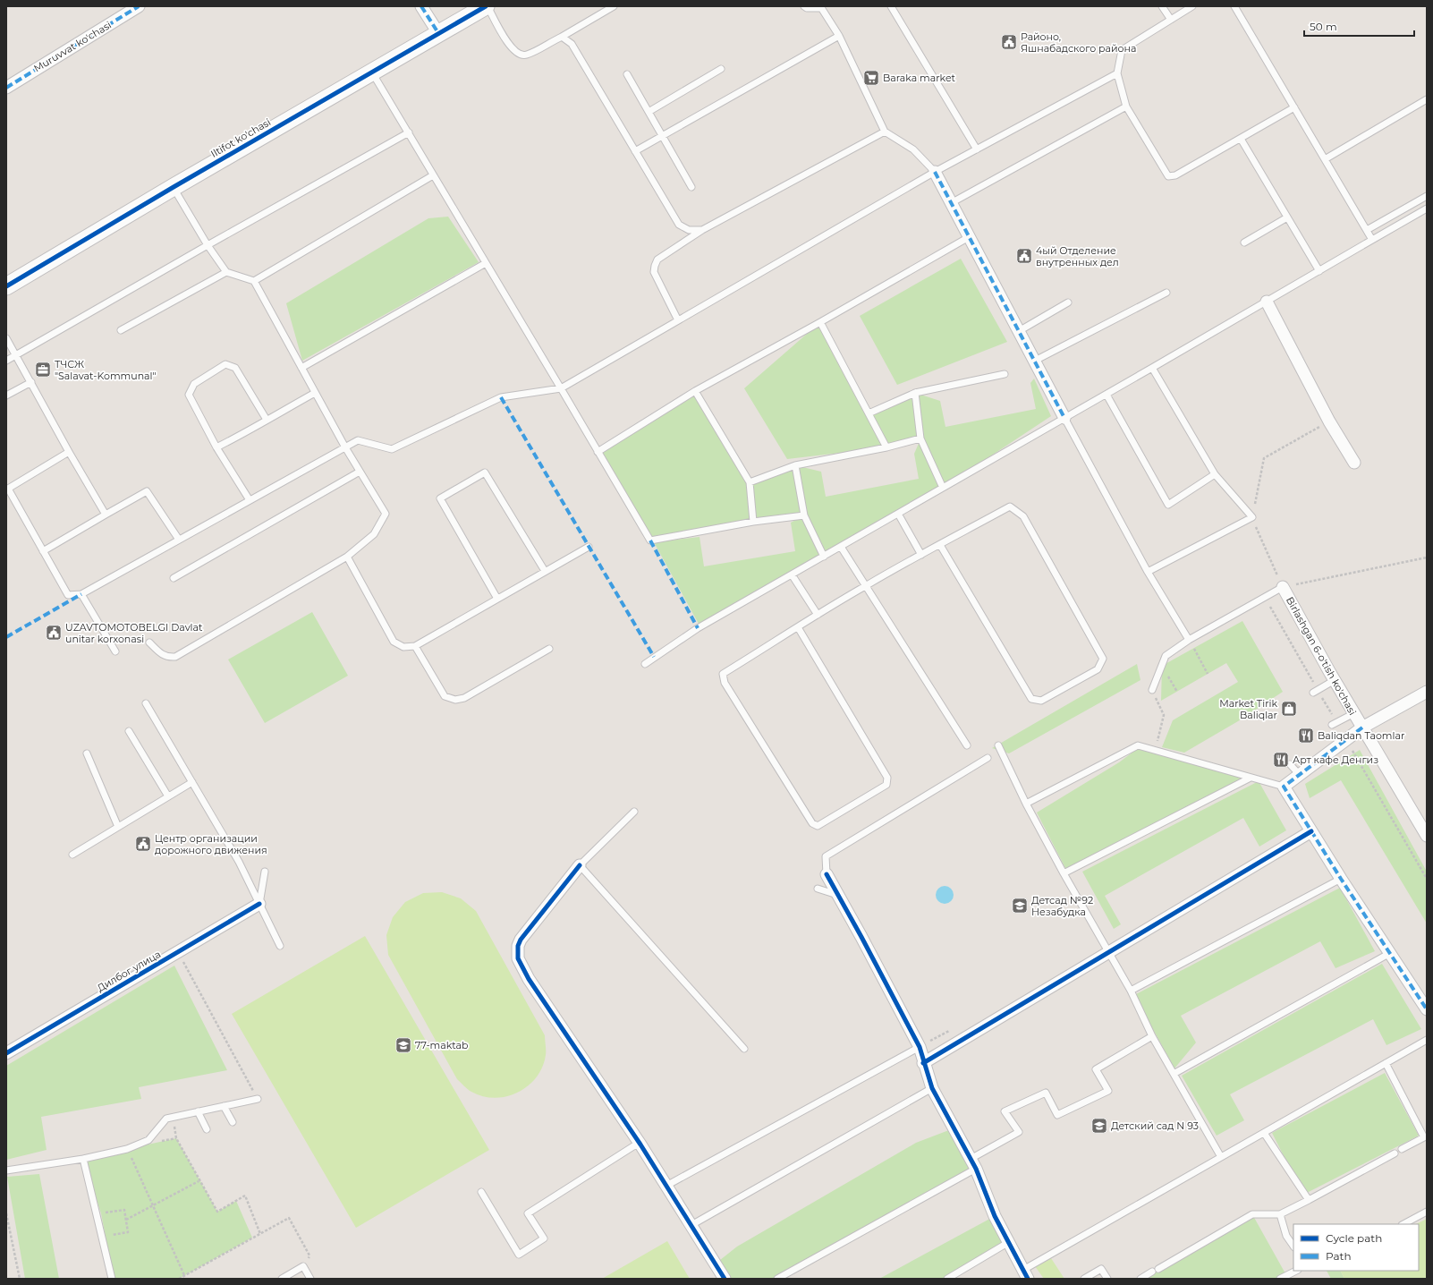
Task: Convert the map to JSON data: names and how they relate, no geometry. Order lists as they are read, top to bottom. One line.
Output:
{"streets":{"street":["Muruvvat ko'chasi","Iltifot ko'chasi","Birlashgan 6-o'tish ko'chasi","Дилбог улица"]},"places":{"public building":["Районо, Яшнабадского района","4ый Отделение внутренных дел","UZAVTOMOTOBELGI Davlat unitar korxonasi","Центр организации дорожного движения"],"supermarket":["Baraka market"],"office":["ТЧСЖ \"Salavat-Kommunal\""],"shop":["Market Tirik Baliqlar"],"restaurant":["Baliqdan Taomlar","Арт кафе Денгиз"],"school or university":["Детсад №92 Незабудка","77-maktab","Детский сад N 93"]},"legend":["Cycle path","Path"],"scale_bar":"50 m"}
